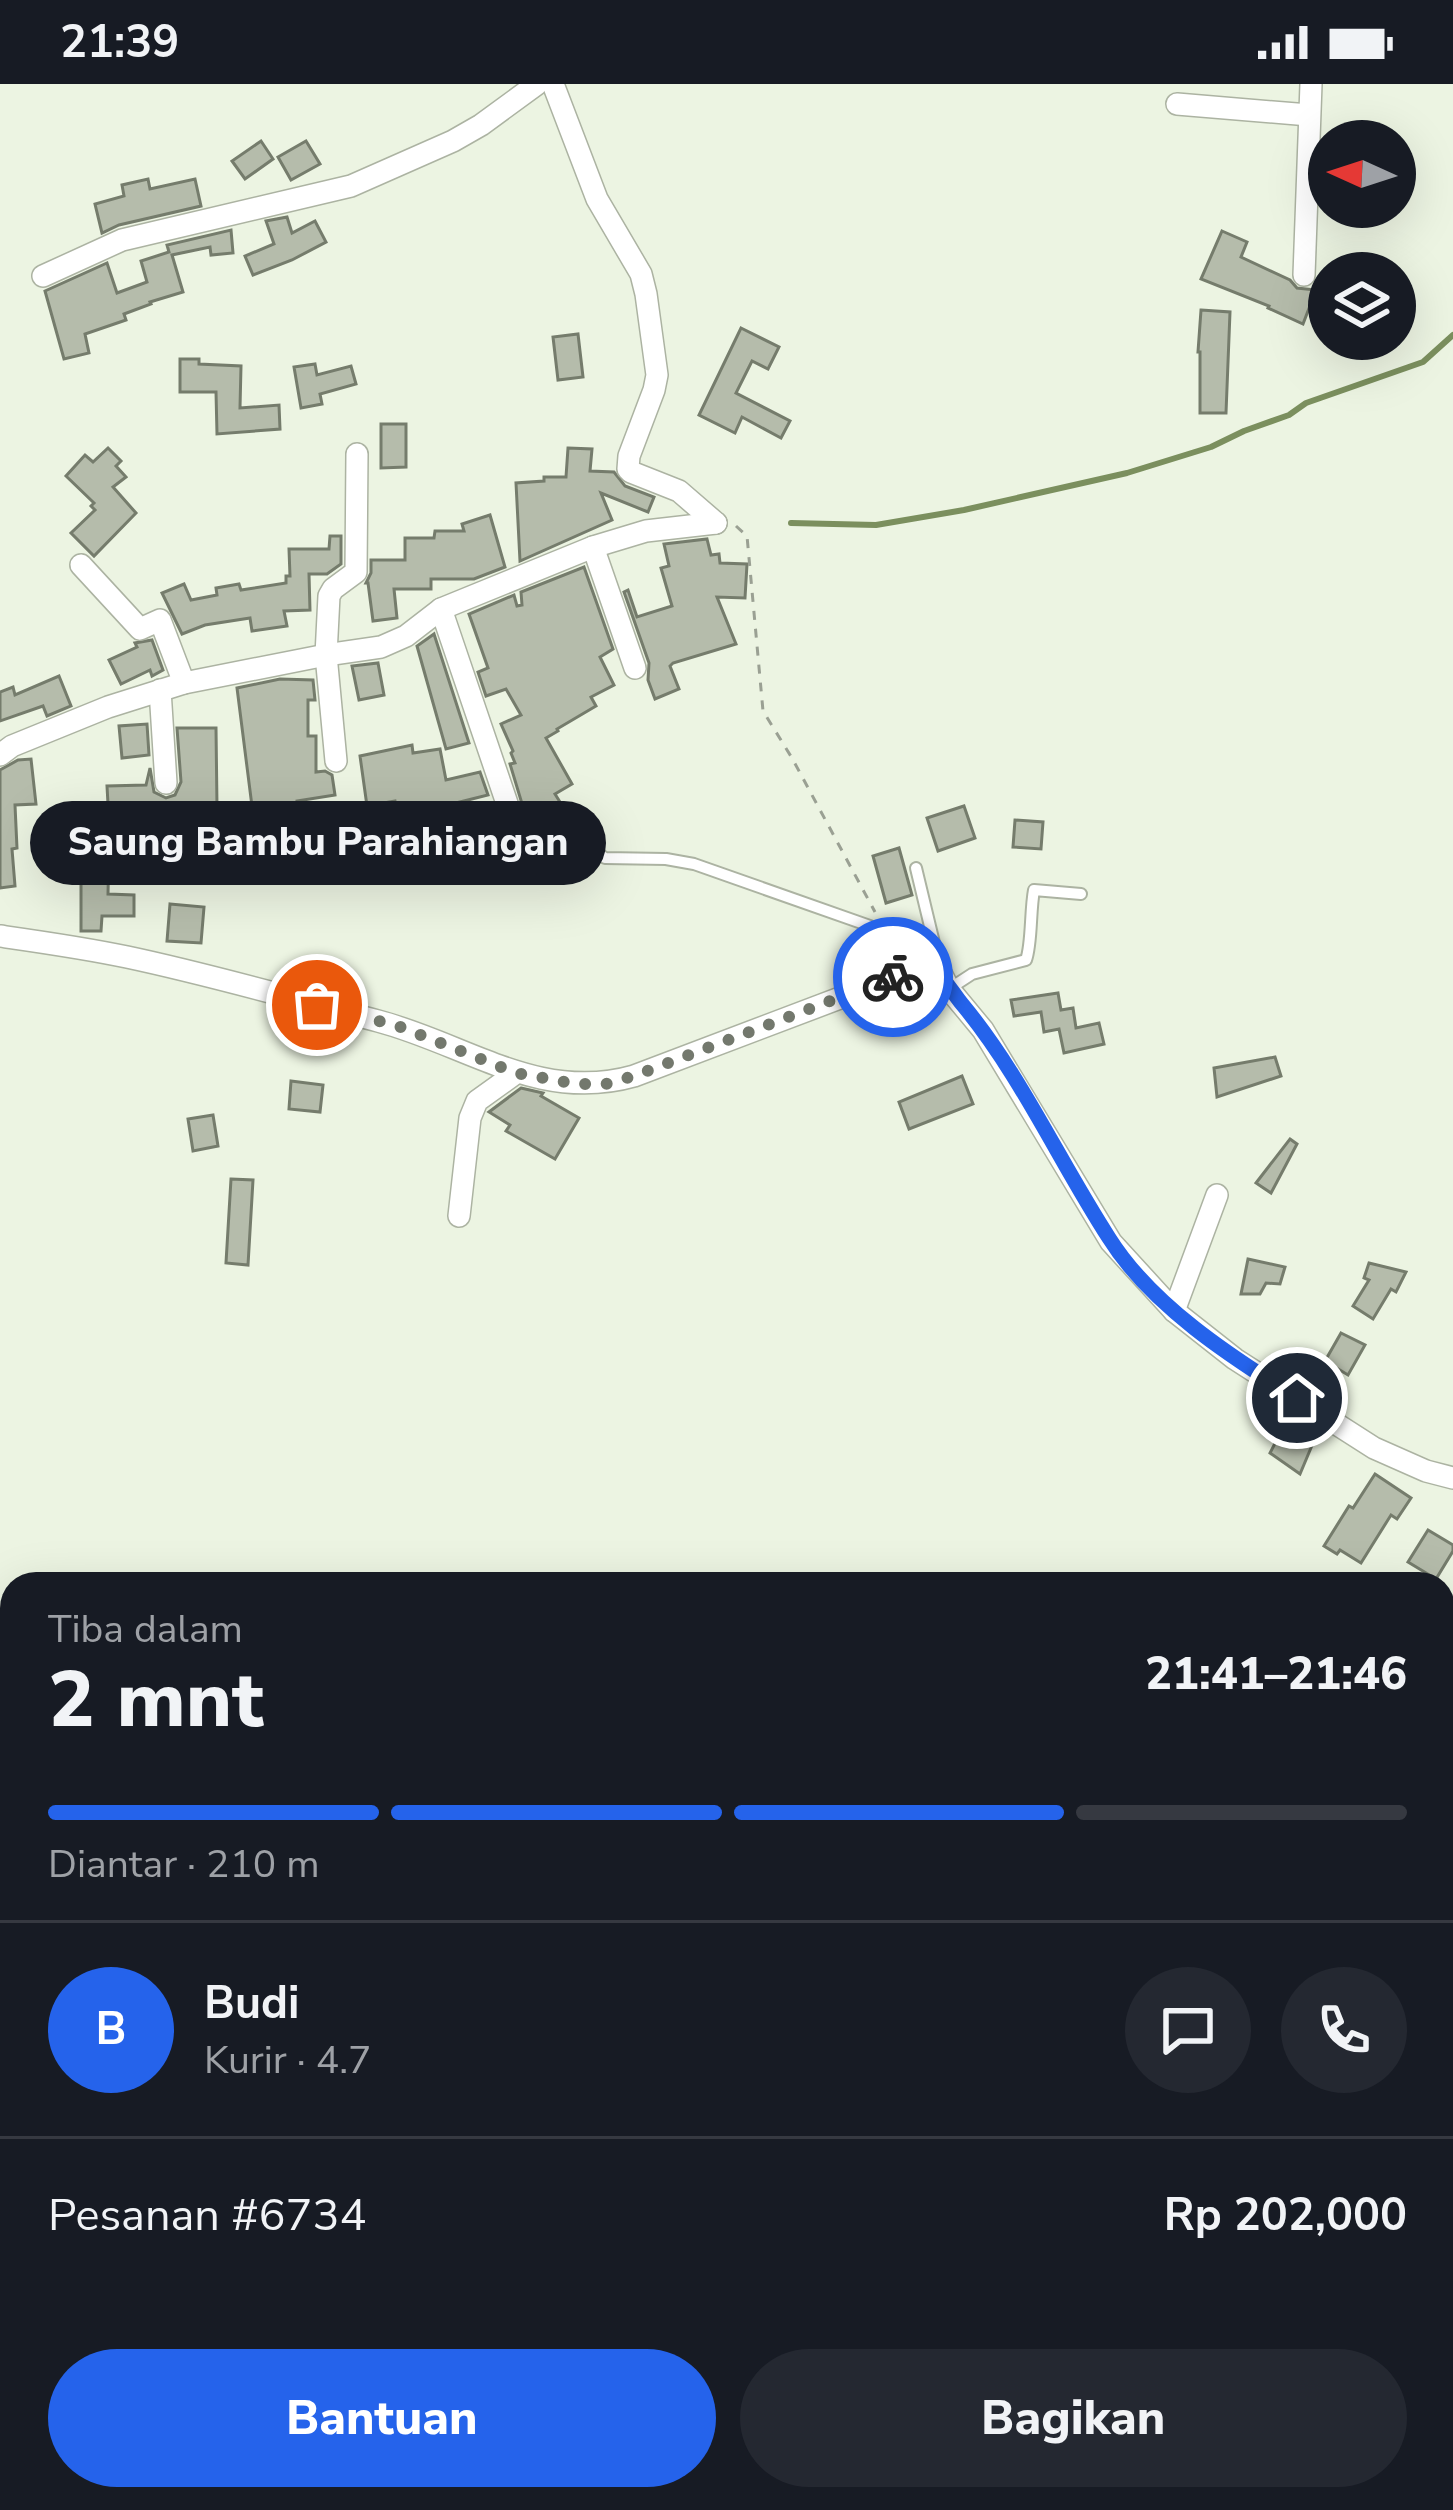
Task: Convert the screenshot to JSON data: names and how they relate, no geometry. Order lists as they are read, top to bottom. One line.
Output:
{"places":["Saung Bambu Parahiangan"],"north":"left","page":{"status":"21:39","bubble":"Saung Bambu Parahiangan","heading":["2 mnt","Tiba dalam","21:41–21:46"],"panel":["Budi","Kurir · 4.7","Pesanan #6734","Rp 202,000"],"bar":"Diantar · 210 m","round":"B","buttons":["Bantuan","Bagikan"]}}
